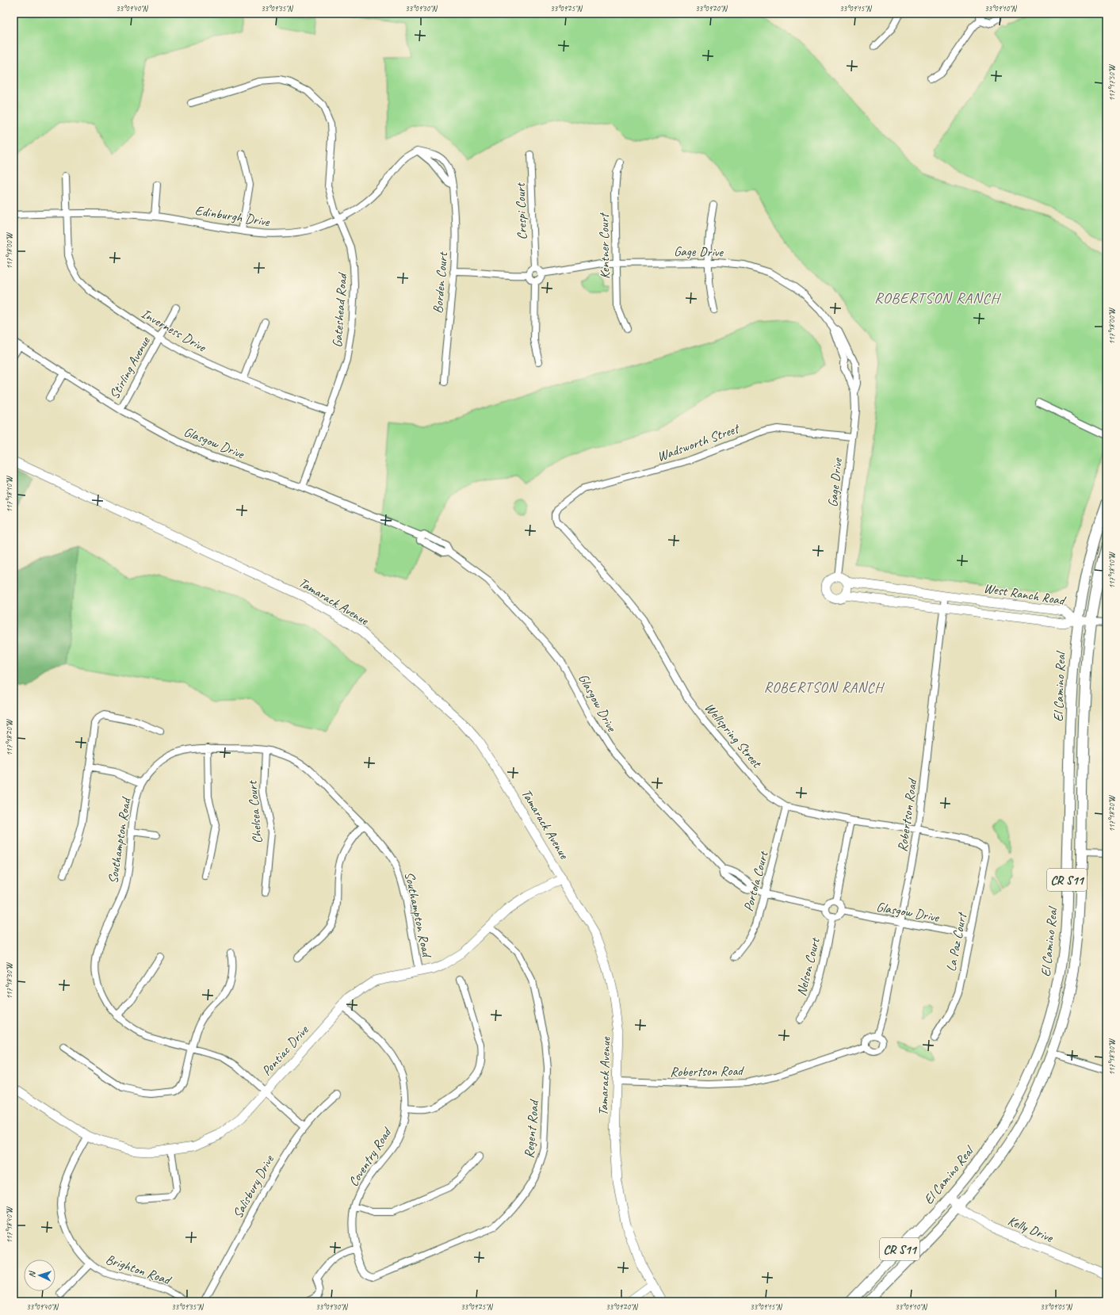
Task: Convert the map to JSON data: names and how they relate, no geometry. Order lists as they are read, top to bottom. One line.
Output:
{"streets":{"main road":["West Ranch Road","Tamarack Avenue","El Camino Real","CR S11","Pontiac Drive","Kelly Drive"],"street":["Crespi Court","Edinburgh Drive","Kentner Court","Gage Drive","Borden Court","Gateshead Road","Inverness Drive","Stirling Avenue","Glasgow Drive","Wadsworth Street","Wellspring Street","Chelsea Court","Robertson Road","Southampton Road","Portola Court","La Paz Court","Nelson Court","Regent Road","Coventry Road","Salisbury Drive","Brighton Road"]},"crossings":[["Crespi Court","Gage Drive"],["Edinburgh Drive","Borden Court"],["Edinburgh Drive","Gateshead Road"],["Edinburgh Drive","Inverness Drive"],["Kentner Court","Gage Drive"],["Gage Drive","Wadsworth Street"],["Gage Drive","West Ranch Road"],["Gateshead Road","Inverness Drive"],["Gateshead Road","Glasgow Drive"],["Inverness Drive","Stirling Avenue"],["Stirling Avenue","Glasgow Drive"],["Glasgow Drive","Robertson Road"],["Glasgow Drive","Portola Court"],["Glasgow Drive","La Paz Court"],["Glasgow Drive","Nelson Court"],["Wadsworth Street","Wellspring Street"],["West Ranch Road","El Camino Real"],["West Ranch Road","Robertson Road"],["Tamarack Avenue","Robertson Road"],["Tamarack Avenue","Pontiac Drive"],["El Camino Real","Kelly Drive"],["Wellspring Street","Robertson Road"],["Wellspring Street","Portola Court"],["Wellspring Street","La Paz Court"],["Chelsea Court","Southampton Road"],["Southampton Road","Pontiac Drive"],["Southampton Road","Salisbury Drive"],["Pontiac Drive","Regent Road"],["Pontiac Drive","Coventry Road"],["Pontiac Drive","Brighton Road"],["Regent Road","Coventry Road"]],"districts":["ROBERTSON RANCH","ROBERTSON RANCH"],"north":"left","coordinates":["33°09'40\"N","33°09'35\"N","33°09'30\"N","33°09'25\"N","33°09'20\"N","33°09'15\"N","33°09'10\"N","117°17'50\"W","117°18'00\"W","117°18'10\"W","117°18'20\"W","117°18'30\"W","117°18'40\"W","33°09'05\"N"]}
